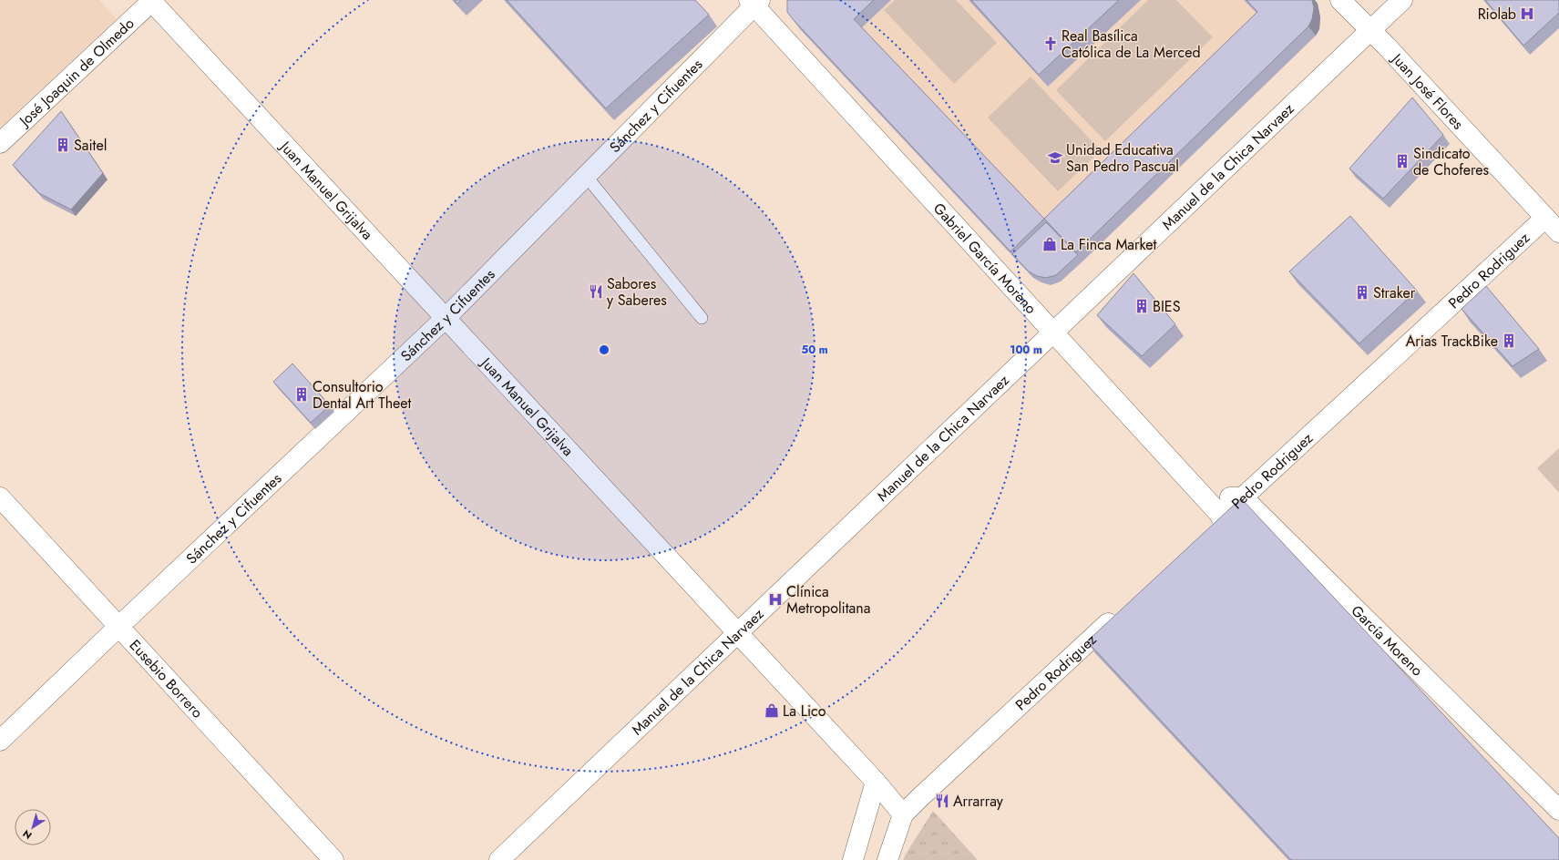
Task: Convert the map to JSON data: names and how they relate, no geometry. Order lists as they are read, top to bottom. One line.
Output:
{"streets":{"street":["José Joaquin de Olmedo","Juan José Flores","Sánchez y Cifuentes","Manuel de la Chica Narvaez","Juan Manuel Grijalva","Gabriel García Moreno","Pedro Rodriguez","García Moreno","Eusebio Borrero"]},"crossings":[["José Joaquin de Olmedo","Juan Manuel Grijalva"],["Juan José Flores","Manuel de la Chica Narvaez"],["Juan José Flores","Pedro Rodriguez"],["Sánchez y Cifuentes","Juan Manuel Grijalva"],["Sánchez y Cifuentes","Gabriel García Moreno"],["Sánchez y Cifuentes","Eusebio Borrero"],["Manuel de la Chica Narvaez","Juan Manuel Grijalva"],["Manuel de la Chica Narvaez","Gabriel García Moreno"],["Juan Manuel Grijalva","Pedro Rodriguez"],["Gabriel García Moreno","Pedro Rodriguez"],["Pedro Rodriguez","García Moreno"]],"places":{"hospital":["Riolab","Clínica Metropolitana"],"church":["Real Basílica Católica de La Merced"],"building":["Saitel","Sindicato de Choferes","Straker","BIES","Arias TrackBike","Consultorio Dental Art Theet"],"school or university":["Unidad Educativa San Pedro Pascual"],"shop":["La Finca Market","La Lico"],"restaurant":["Sabores y Saberes","Arrarray"]},"north":"bottom left","rings":["50 m","100 m"]}
